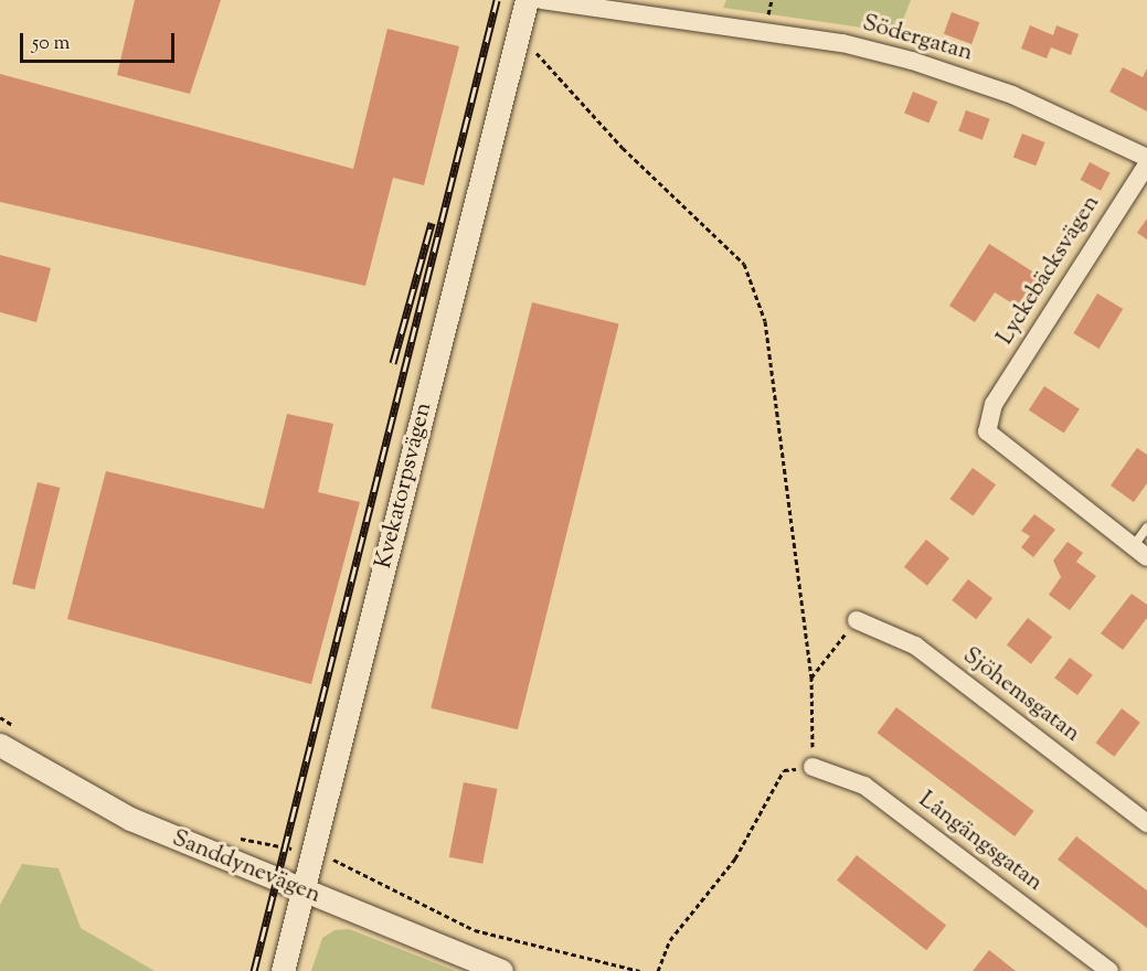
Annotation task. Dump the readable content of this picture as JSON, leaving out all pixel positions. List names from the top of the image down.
{
  "streets": {
    "street": [
      "Södergatan",
      "Lyckebäcksvägen",
      "Kvekatorpsvägen",
      "Sjöhemsgatan",
      "Långängsgatan",
      "Sanddynevägen"
    ]
  },
  "crossings": [
    ["Kvekatorpsvägen", "Sanddynevägen"]
  ],
  "scale_bar": "50 m"
}
